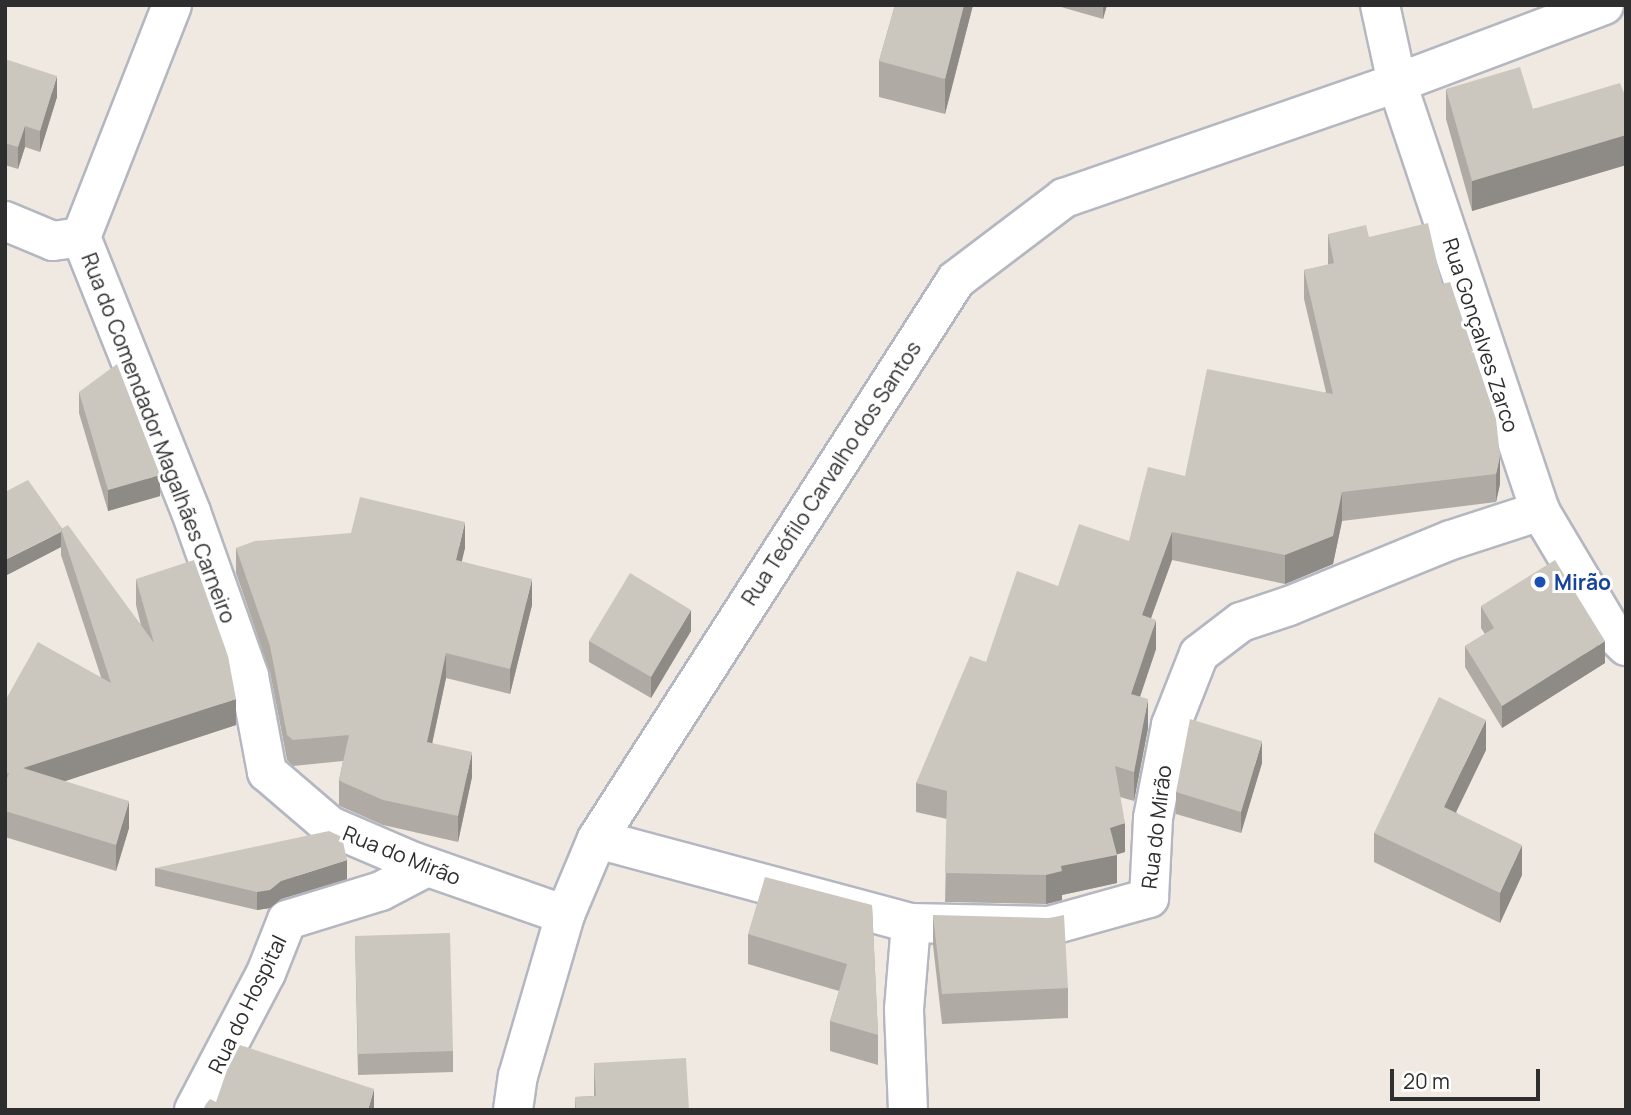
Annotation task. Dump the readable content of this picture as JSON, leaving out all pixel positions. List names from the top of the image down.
{
  "streets": {
    "street": [
      "Rua Gonçalves Zarco",
      "Rua do Comendador Magalhães Carneiro",
      "Rua Teófilo Carvalho dos Santos",
      "Rua do Mirão",
      "Rua do Hospital"
    ]
  },
  "crossings": [
    ["Rua Gonçalves Zarco", "Rua Teófilo Carvalho dos Santos"],
    ["Rua Gonçalves Zarco", "Rua do Mirão"],
    ["Rua do Comendador Magalhães Carneiro", "Rua do Mirão"],
    ["Rua Teófilo Carvalho dos Santos", "Rua do Mirão"],
    ["Rua do Mirão", "Rua do Hospital"]
  ],
  "places": ["Mirão"],
  "scale_bar": "20 m"
}
